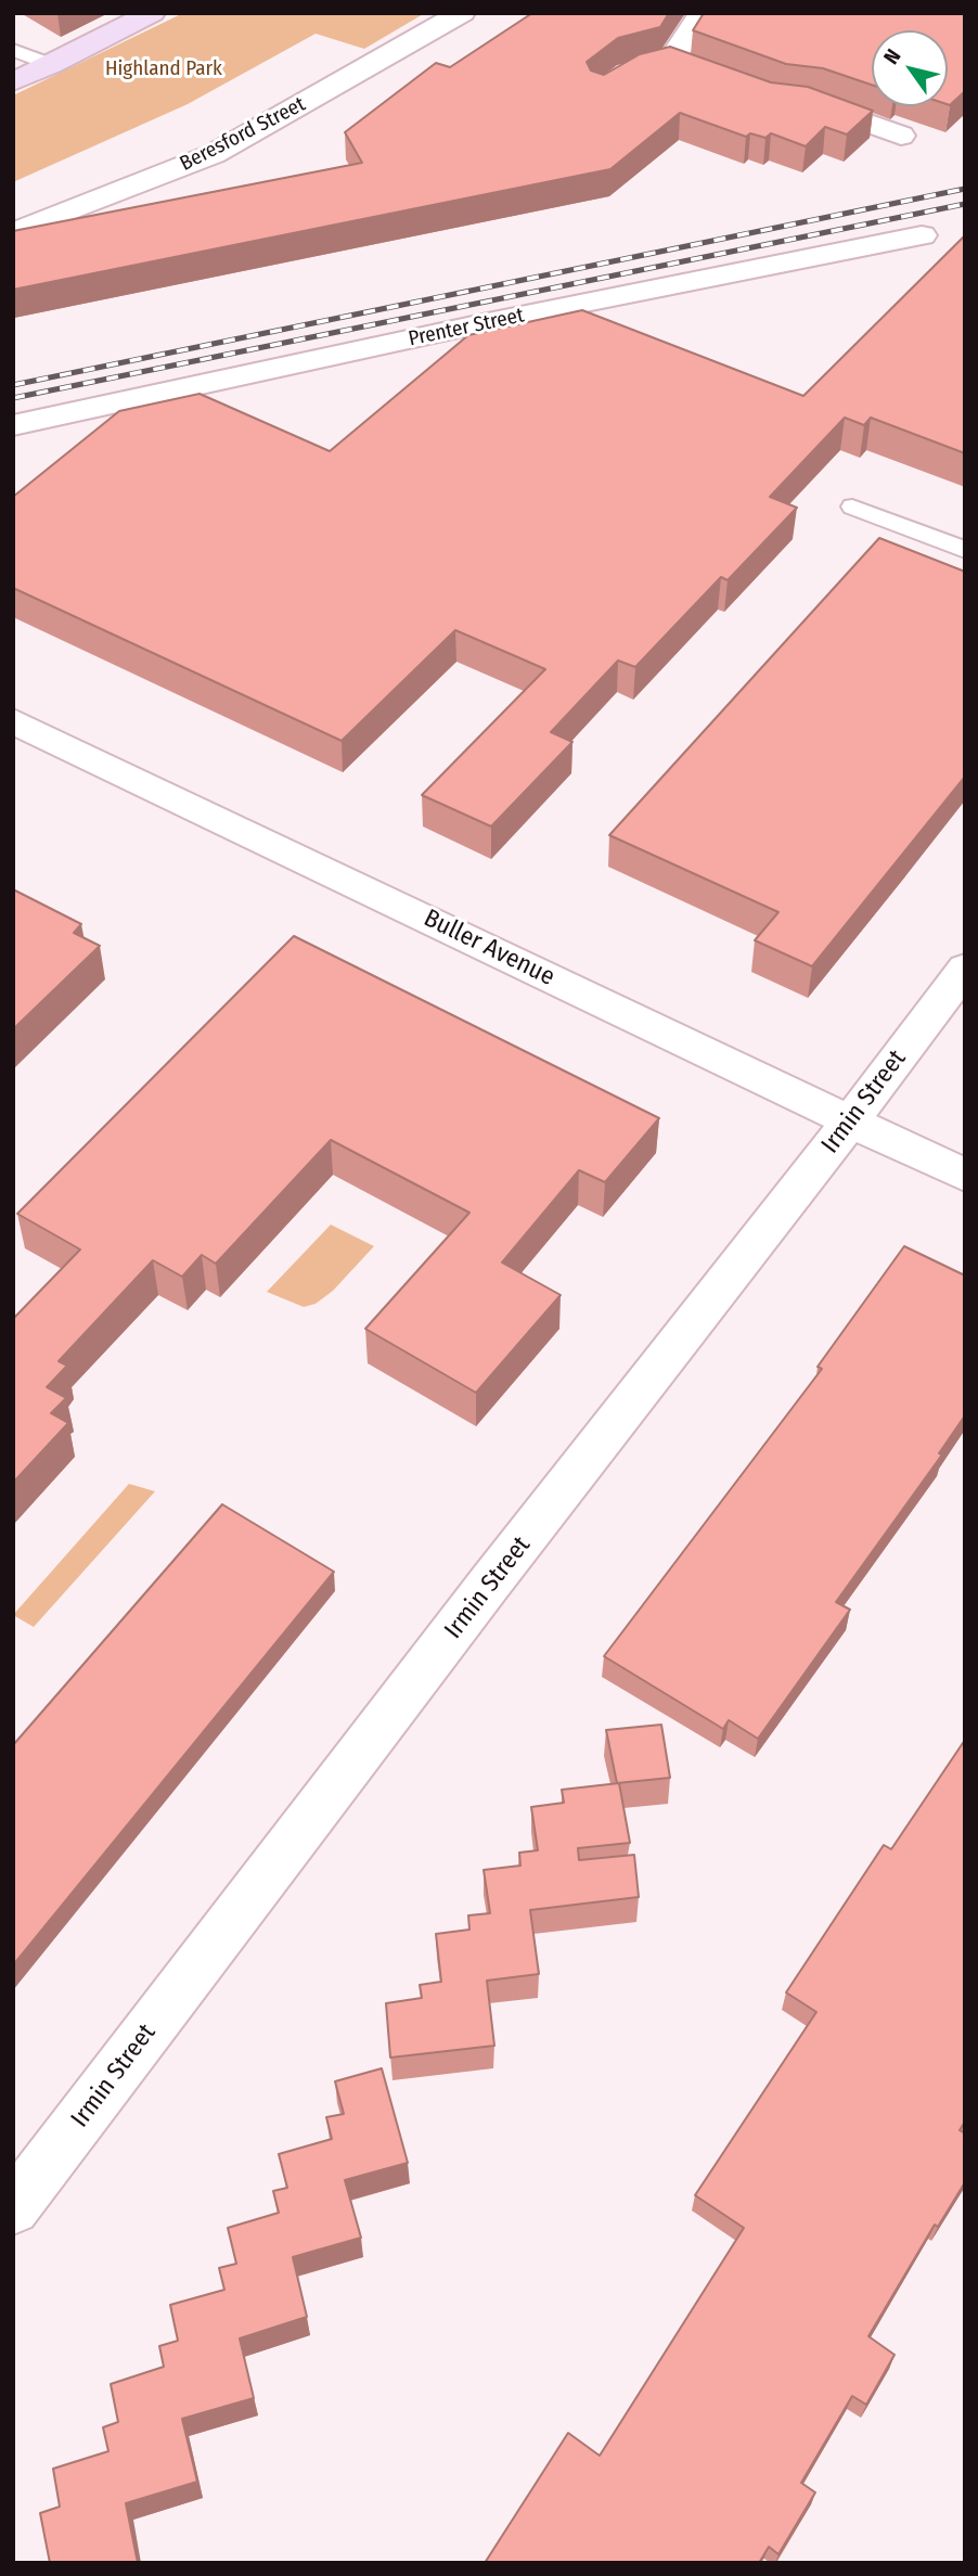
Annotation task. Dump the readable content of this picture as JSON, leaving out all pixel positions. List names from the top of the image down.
{
  "streets": {
    "street": [
      "Beresford Street",
      "Prenter Street",
      "Buller Avenue",
      "Irmin Street"
    ]
  },
  "crossings": [
    ["Buller Avenue", "Irmin Street"]
  ],
  "parks": ["Highland Park"],
  "north": "top left"
}
